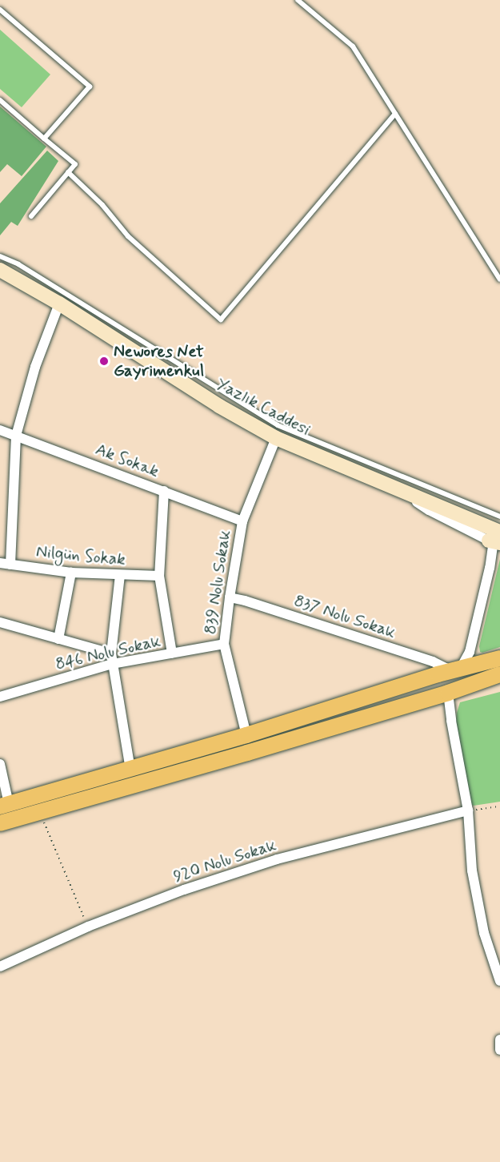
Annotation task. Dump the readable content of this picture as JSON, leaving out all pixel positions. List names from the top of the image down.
{
  "streets": {
    "main road": ["Yazlık Caddesi"],
    "street": [
      "Ak Sokak",
      "Nilgün Sokak",
      "839 Nolu Sokak",
      "837 Nolu Sokak",
      "846 Nolu Sokak",
      "920 Nolu Sokak"
    ]
  },
  "crossings": [
    ["Yazlık Caddesi", "839 Nolu Sokak"],
    ["Ak Sokak", "839 Nolu Sokak"],
    ["839 Nolu Sokak", "837 Nolu Sokak"],
    ["839 Nolu Sokak", "846 Nolu Sokak"]
  ],
  "places": ["Newores Net Gayrimenkul"]
}
